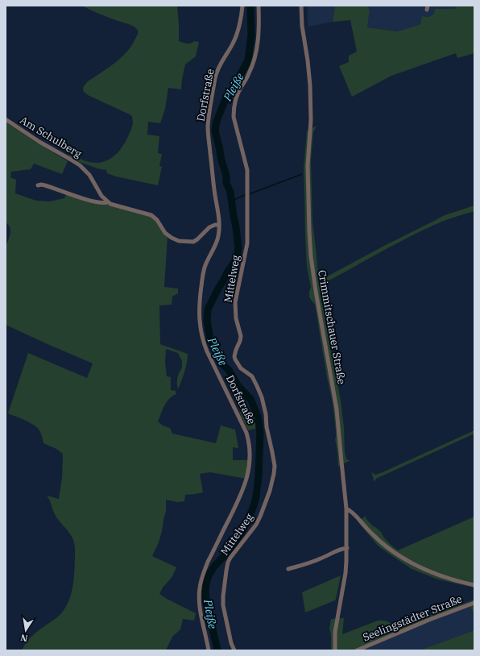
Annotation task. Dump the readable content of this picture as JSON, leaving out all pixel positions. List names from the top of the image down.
{
  "streets": {
    "street": [
      "Dorfstraße",
      "Am Schulberg",
      "Mittelweg",
      "Crimmitschauer Straße",
      "Seelingstädter Straße"
    ]
  },
  "crossings": [
    ["Crimmitschauer Straße", "Seelingstädter Straße"]
  ],
  "water": ["Pleiße"],
  "north": "bottom"
}
